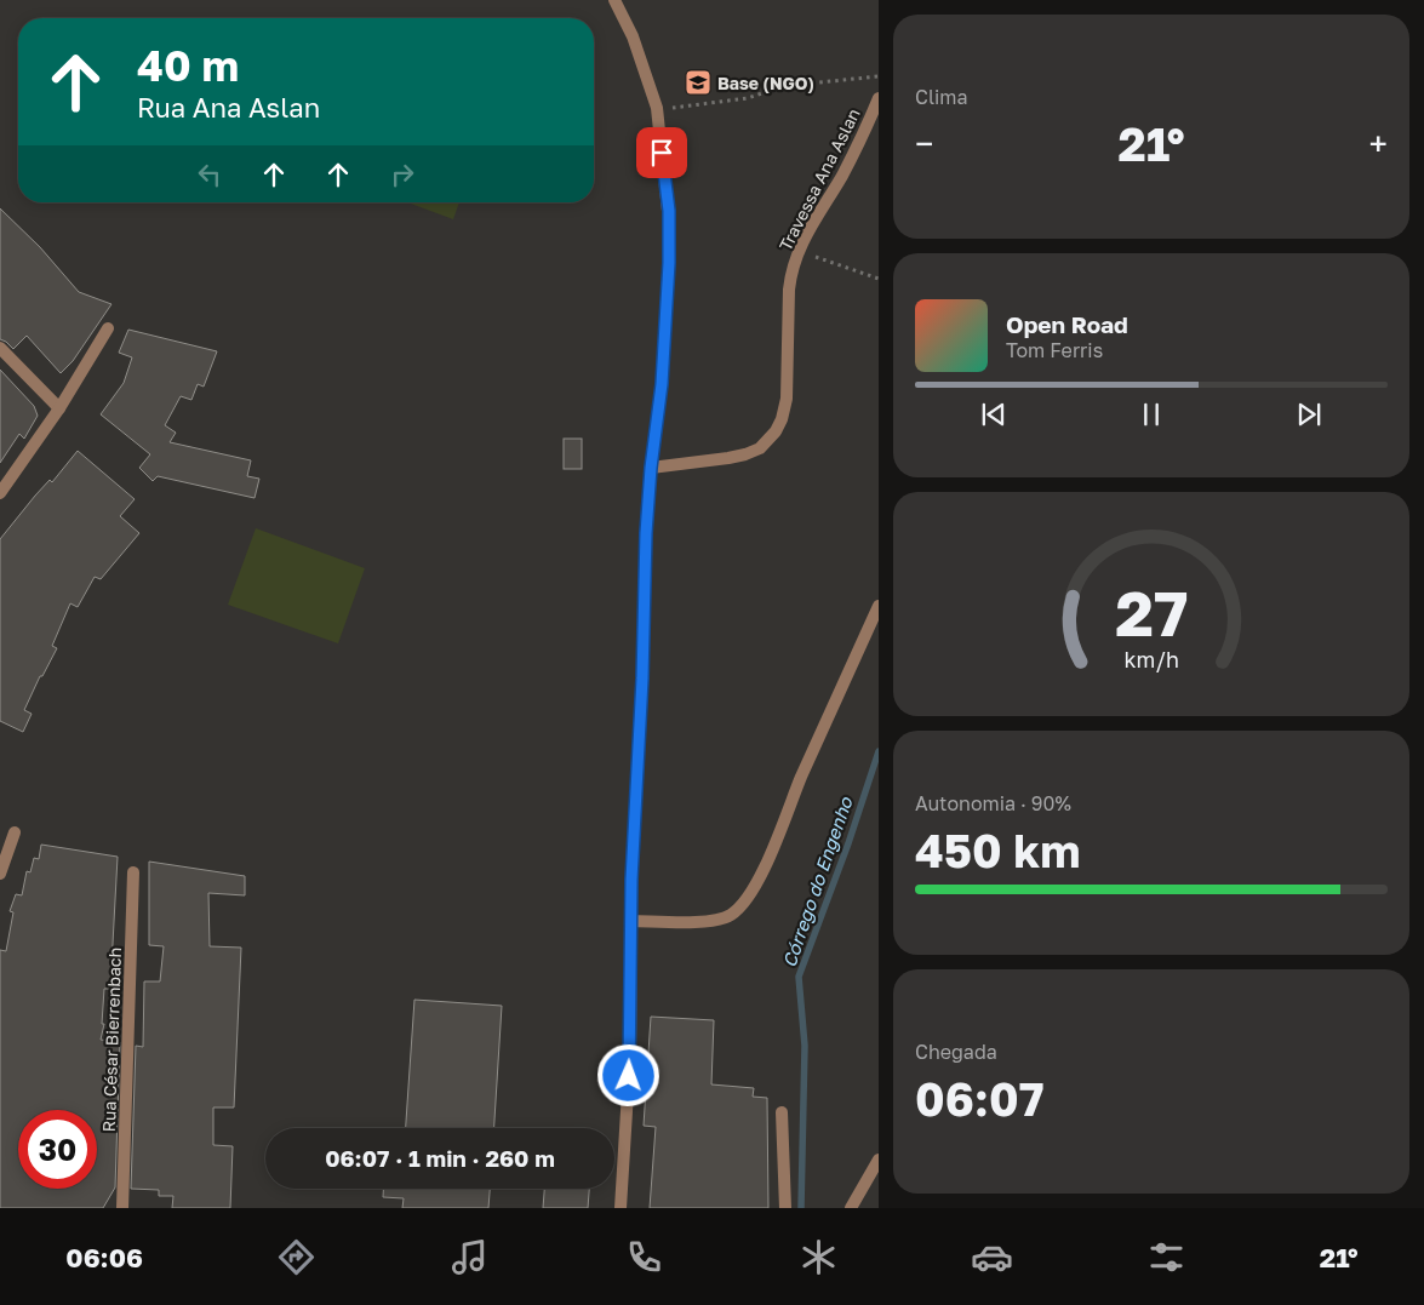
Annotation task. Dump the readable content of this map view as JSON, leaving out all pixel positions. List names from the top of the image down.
{
  "streets": {
    "street": ["Travessa Ana Aslan", "Rua César Bierrenbach"]
  },
  "water": ["Córrego do Engenho"],
  "places": {
    "school or university": ["Base (NGO)"]
  },
  "page": {
    "tile": [
      "Clima",
      ["Autonomia · 90%", "450 km"],
      ["Chegada", "06:07"]
    ],
    "turn": ["40 m", "Rua Ana Aslan"],
    "heat": ["−", "21°", "+"],
    "song": ["Open Road", "Tom Ferris"],
    "limit": "30",
    "trip": "06:07 · 1 min · 260 m",
    "tabs": ["06:06", "21°"],
    "gauge": ["27", "km/h"]
  }
}
